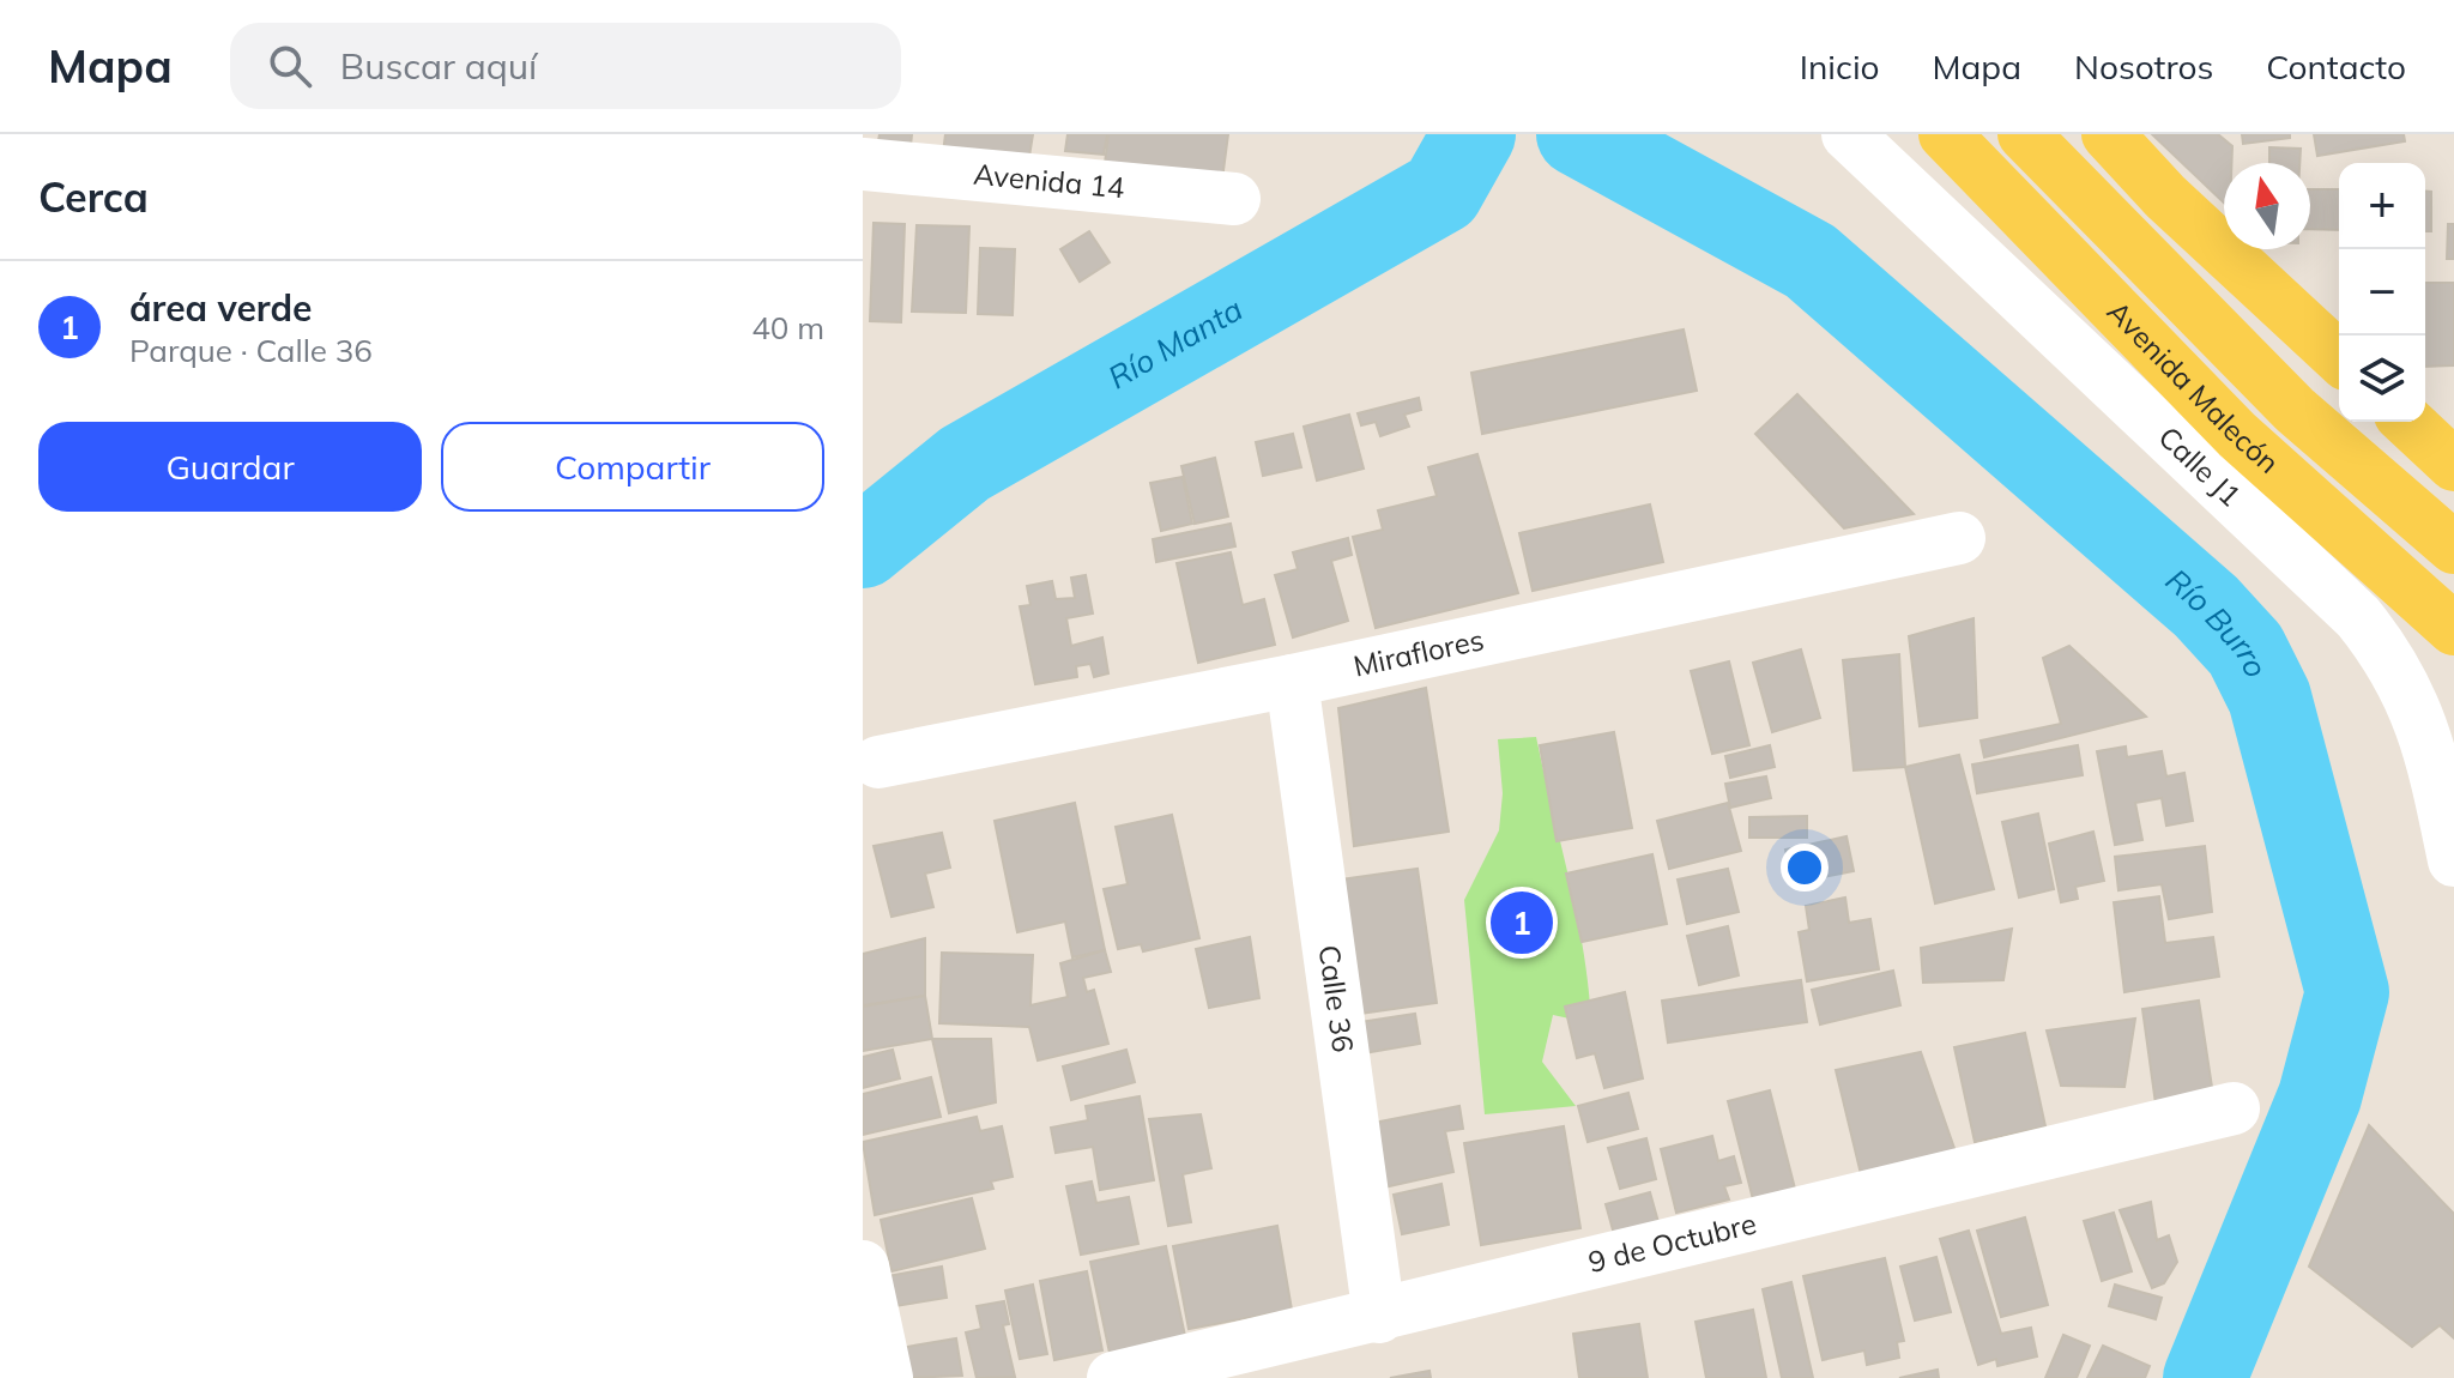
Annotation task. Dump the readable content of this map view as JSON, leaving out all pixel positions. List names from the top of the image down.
{
  "streets": {
    "main road": ["Avenida Malecón"],
    "street": [
      "Avenida 14",
      "Calle J1",
      "Miraflores",
      "Calle 36",
      "9 de Octubre"
    ]
  },
  "crossings": [
    ["Miraflores", "Calle 36"],
    ["Calle 36", "9 de Octubre"]
  ],
  "water": ["Río Manta", "Río Burro"],
  "north": "top",
  "page": {
    "header": "Mapa",
    "search": "Buscar aquí",
    "nav": [
      "Inicio",
      "Mapa",
      "Nosotros",
      "Contacto"
    ],
    "heading": "Cerca",
    "map_buttons": ["+", "−"],
    "list": [
      {
        "mark": "1",
        "name": "área verde",
        "note": "Parque · Calle 36",
        "value": "40 m"
      }
    ],
    "buttons": ["Guardar", "Compartir"],
    "pins": "1"
  }
}
